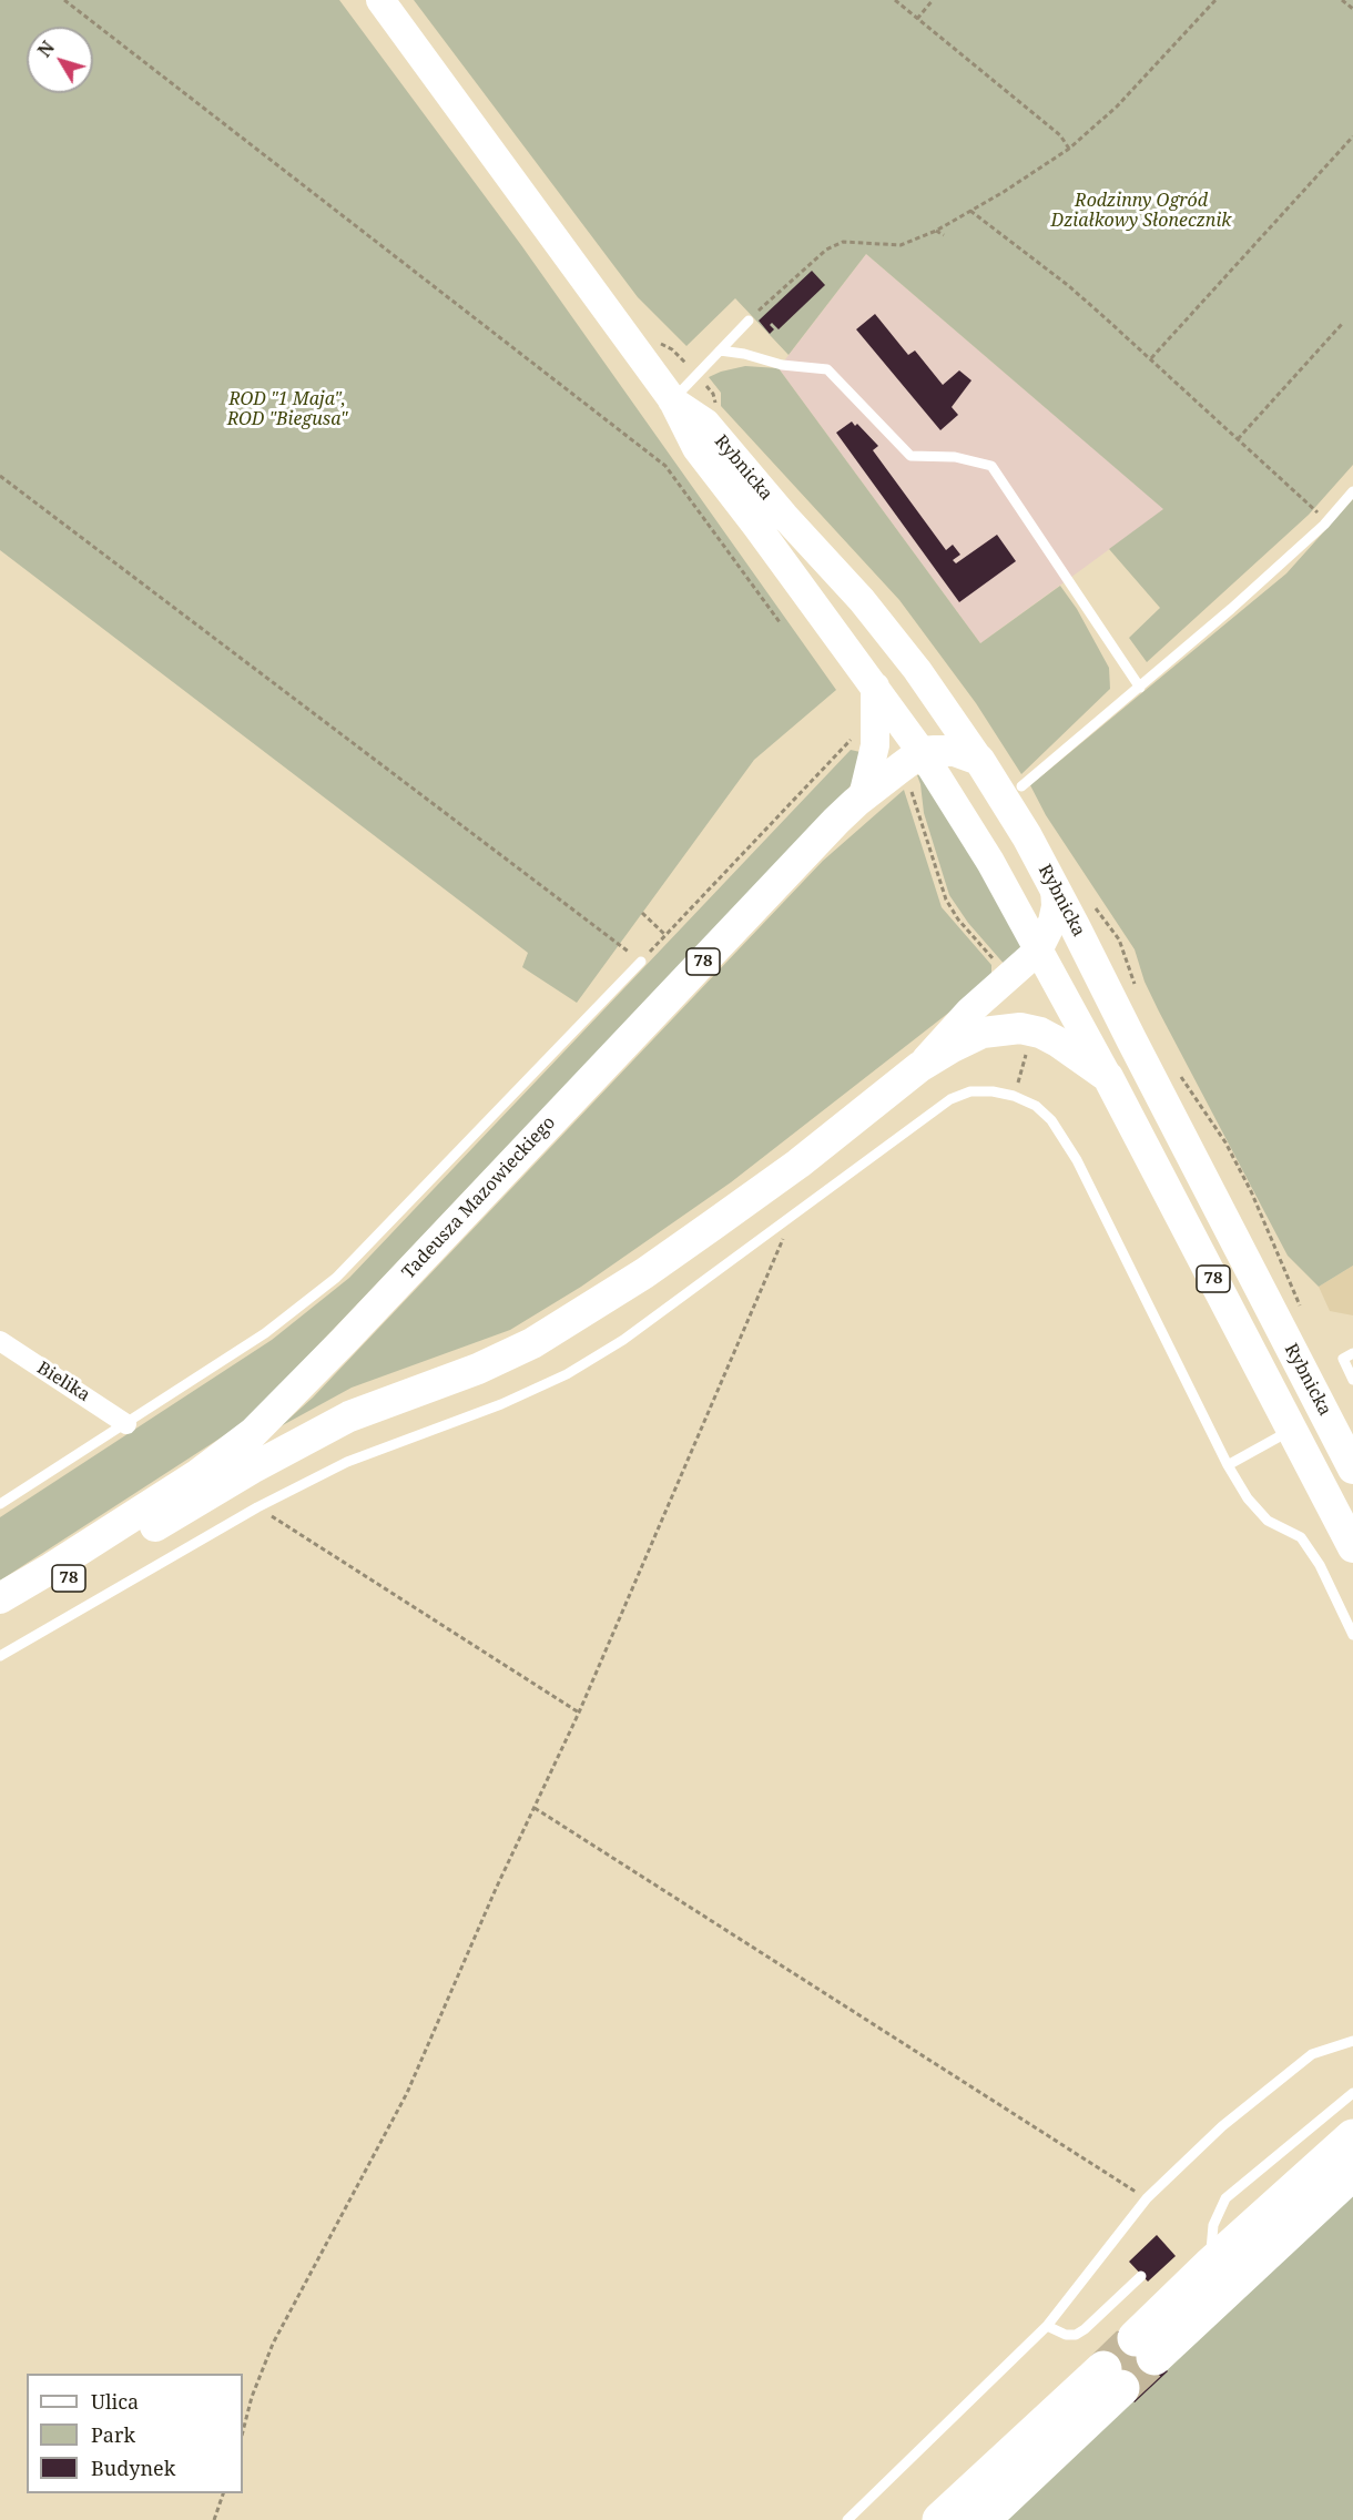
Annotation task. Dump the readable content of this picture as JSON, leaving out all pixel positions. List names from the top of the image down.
{
  "streets": {
    "main road": ["Rybnicka", "78", "Tadeusza Mazowieckiego"],
    "street": ["Bielika"]
  },
  "crossings": [
    ["Rybnicka", "78"],
    ["Rybnicka", "Tadeusza Mazowieckiego"]
  ],
  "parks": ["Rodzinny Ogród Działkowy Słonecznik", "ROD \"1 Maja\", ROD \"Biegusa\""],
  "legend": ["Ulica", "Park", "Budynek"],
  "north": "top left"
}
